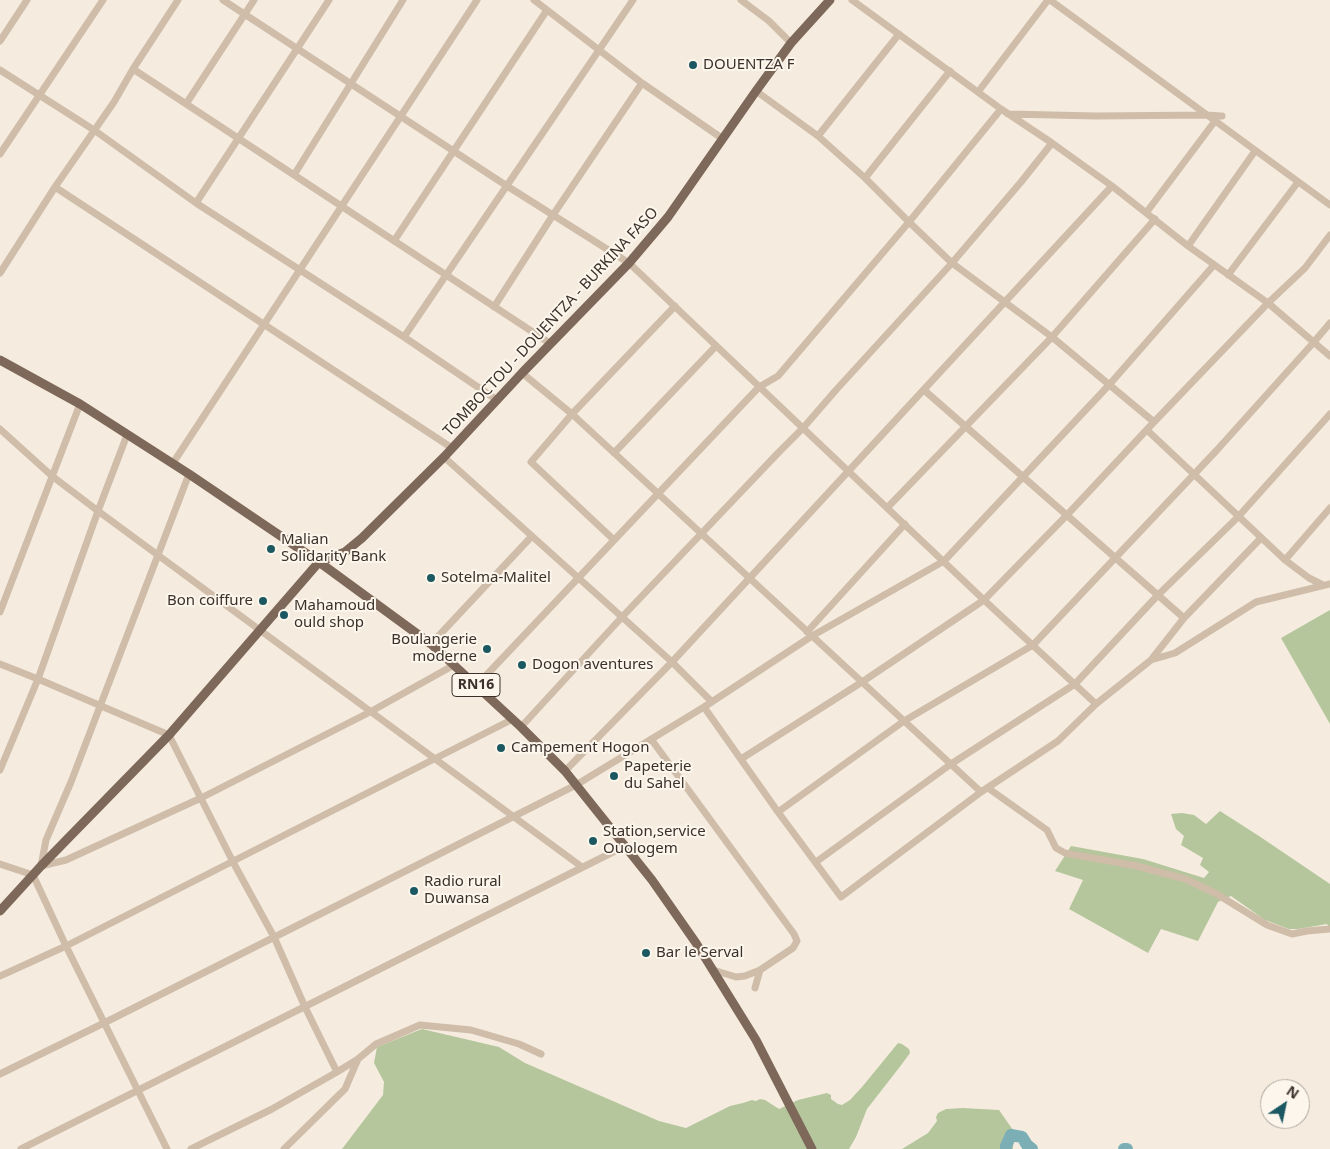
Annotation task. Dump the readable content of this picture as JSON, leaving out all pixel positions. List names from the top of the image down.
{
  "streets": {
    "main road": ["TOMBOCTOU - DOUENTZA - BURKINA FASO", "RN16"]
  },
  "crossings": [
    ["TOMBOCTOU - DOUENTZA - BURKINA FASO", "RN16"]
  ],
  "places": [
    "DOUENTZA F",
    "Malian Solidarity Bank",
    "Sotelma-Malitel",
    "Bon coiffure",
    "Mahamoud ould shop",
    "Boulangerie moderne",
    "Dogon aventures",
    "Campement Hogon",
    "Papeterie du Sahel",
    "Station,service Ouologem",
    "Radio rural Duwansa",
    "Bar le Serval"
  ],
  "north": "top right"
}
